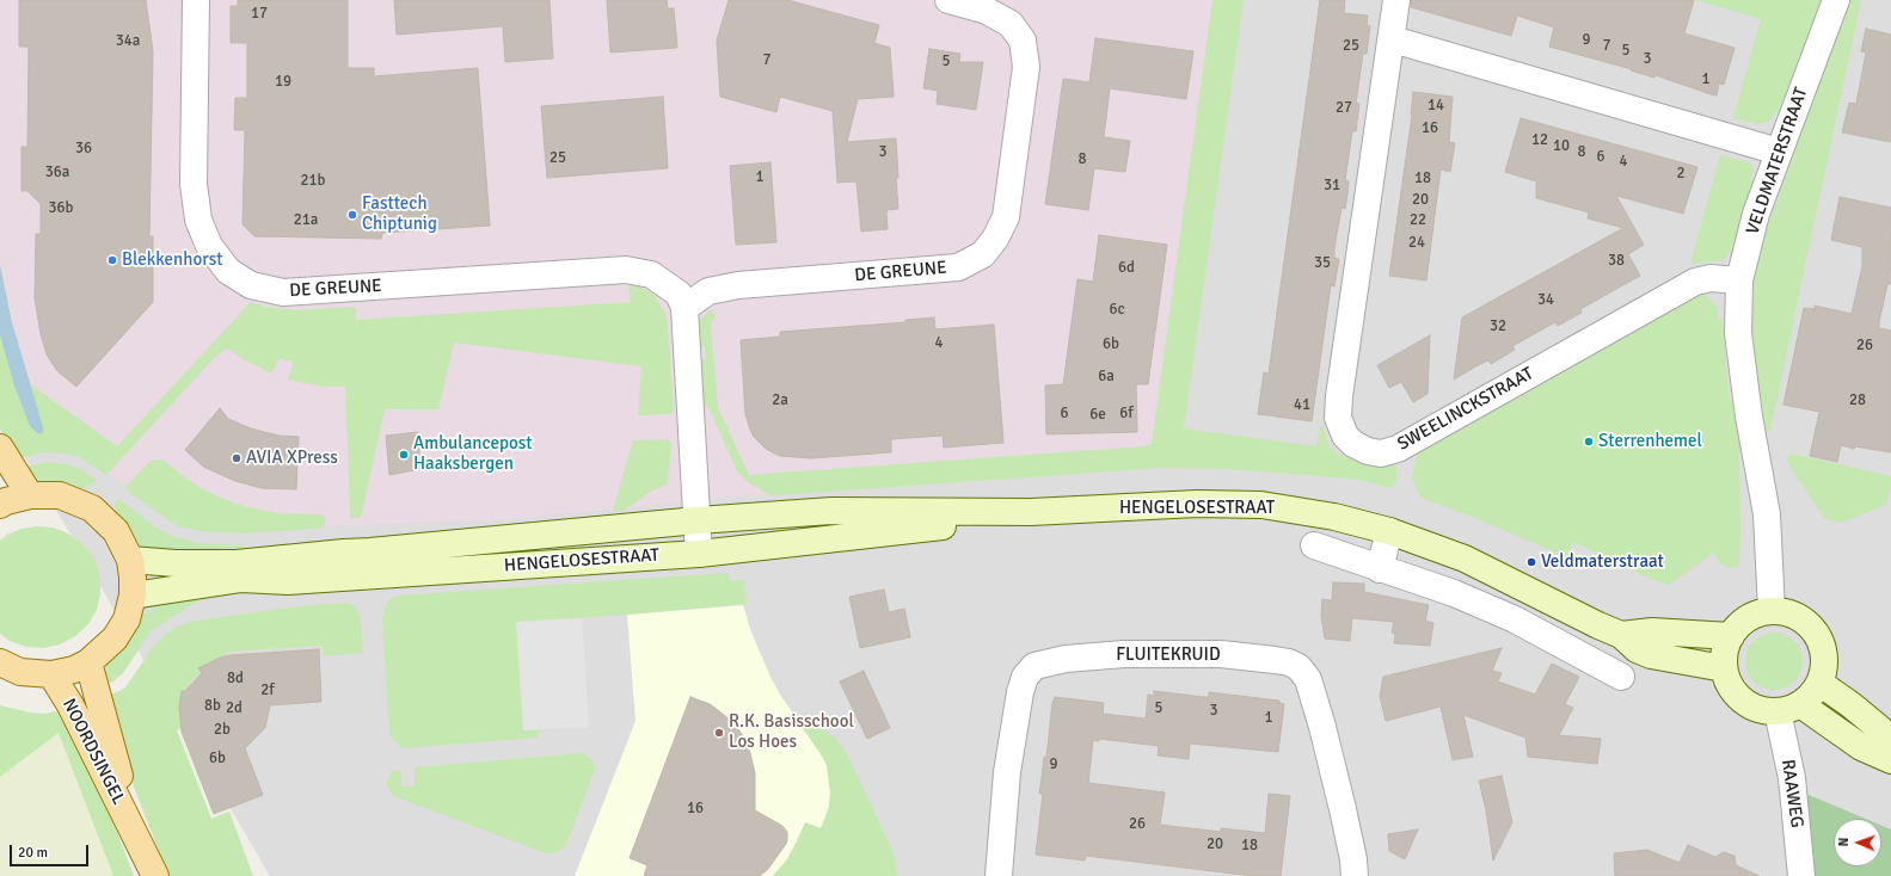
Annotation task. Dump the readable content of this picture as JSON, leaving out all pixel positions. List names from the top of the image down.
{
  "streets": {
    "main road": ["HENGELOSESTRAAT", "NOORDSINGEL"],
    "street": [
      "VELDMATERSTRAAT",
      "DE GREUNE",
      "SWEELINCKSTRAAT",
      "FLUITEKRUID",
      "RAAWEG"
    ]
  },
  "crossings": [
    ["VELDMATERSTRAAT", "SWEELINCKSTRAAT"],
    ["VELDMATERSTRAAT", "HENGELOSESTRAAT"],
    ["VELDMATERSTRAAT", "RAAWEG"],
    ["HENGELOSESTRAAT", "RAAWEG"]
  ],
  "places": [
    "Fasttech Chiptunig",
    "Blekkenhorst",
    "Sterrenhemel",
    "Ambulancepost Haaksbergen",
    "AVIA XPress",
    "Veldmaterstraat",
    "R.K. Basisschool Los Hoes"
  ],
  "house_numbers": [
    "17",
    "9",
    "34a",
    "25",
    "7",
    "5",
    "3",
    "7",
    "5",
    "1",
    "19",
    "14",
    "27",
    "16",
    "12",
    "10",
    "36",
    "3",
    "8",
    "6",
    "25",
    "8",
    "4",
    "36a",
    "2",
    "1",
    "18",
    "21b",
    "31",
    "20",
    "36b",
    "21a",
    "22",
    "24",
    "38",
    "35",
    "6d",
    "34",
    "6c",
    "32",
    "4",
    "6b",
    "26",
    "6a",
    "2a",
    "28",
    "41",
    "6",
    "6f",
    "6e",
    "8d",
    "2f",
    "8b",
    "2d",
    "5",
    "3",
    "1",
    "2b",
    "6b",
    "9",
    "16",
    "26",
    "20",
    "18"
  ],
  "scale_bar": "20 m",
  "north": "left"
}
